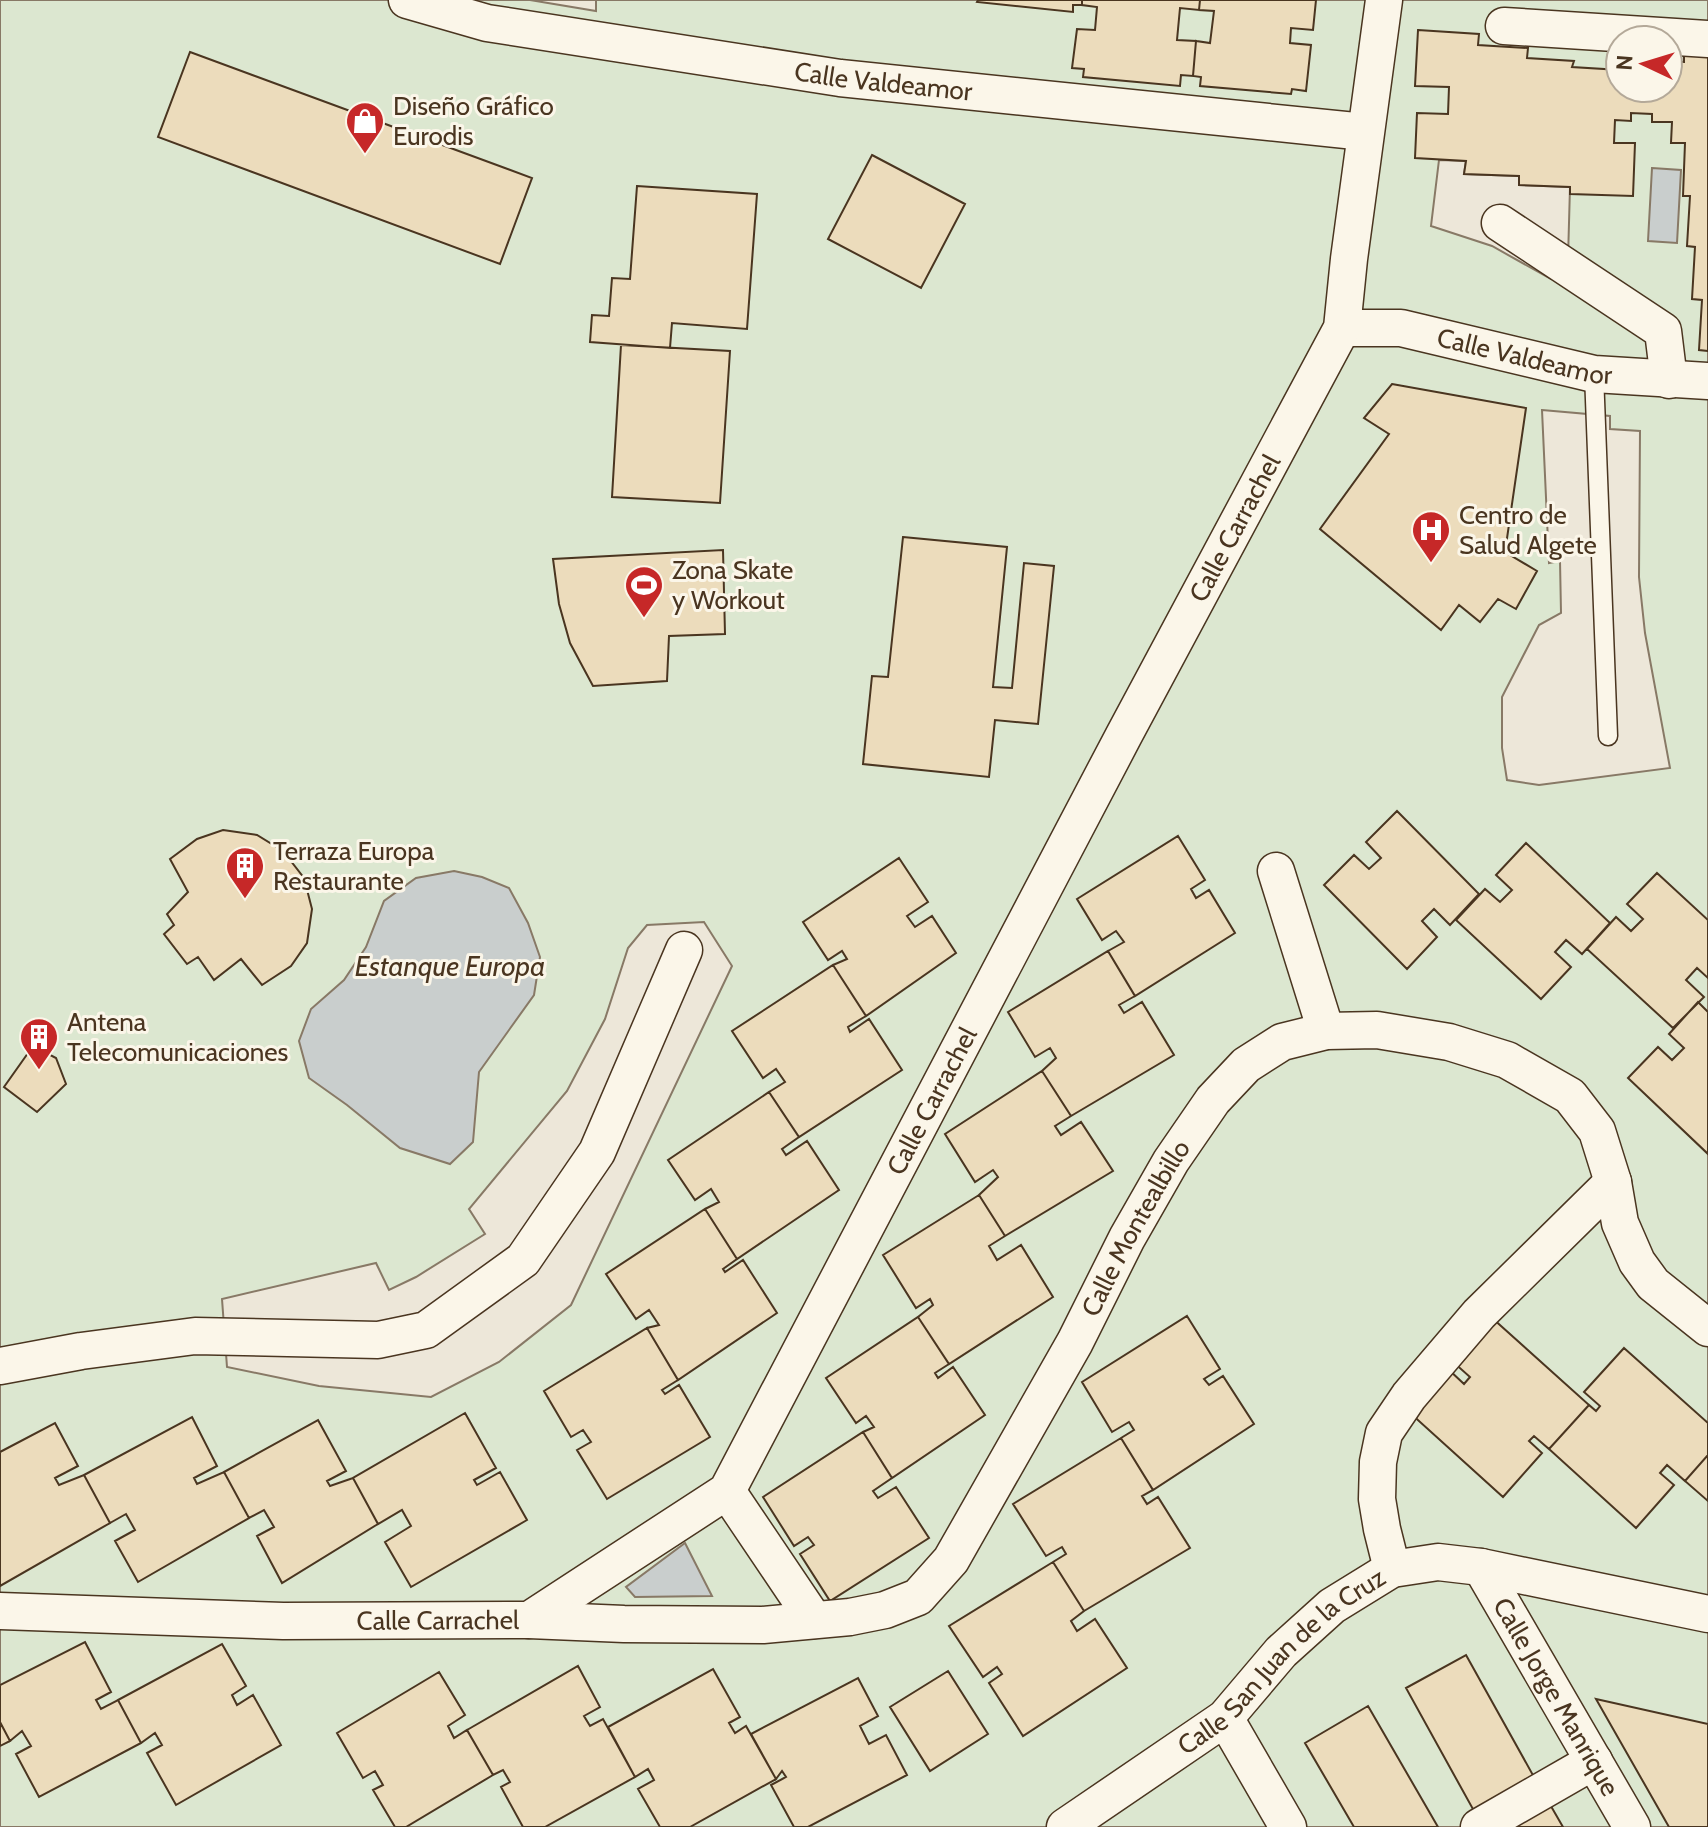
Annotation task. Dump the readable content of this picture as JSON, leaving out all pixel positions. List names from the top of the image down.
{
  "streets": {
    "street": [
      "Calle Valdeamor",
      "Calle Carrachel",
      "Calle Montealbillo",
      "Calle San Juan de la Cruz",
      "Calle Jorge Manrique"
    ]
  },
  "crossings": [
    ["Calle Valdeamor", "Calle Carrachel"],
    ["Calle Carrachel", "Calle Montealbillo"],
    ["Calle San Juan de la Cruz", "Calle Jorge Manrique"]
  ],
  "water": ["Estanque Europa"],
  "places": {
    "shop": ["Diseño Gráfico Eurodis"],
    "hospital": ["Centro de Salud Algete"],
    "sports": ["Zona Skate y Workout"],
    "building": ["Terraza Europa Restaurante", "Antena Telecomunicaciones"]
  },
  "north": "left"
}
